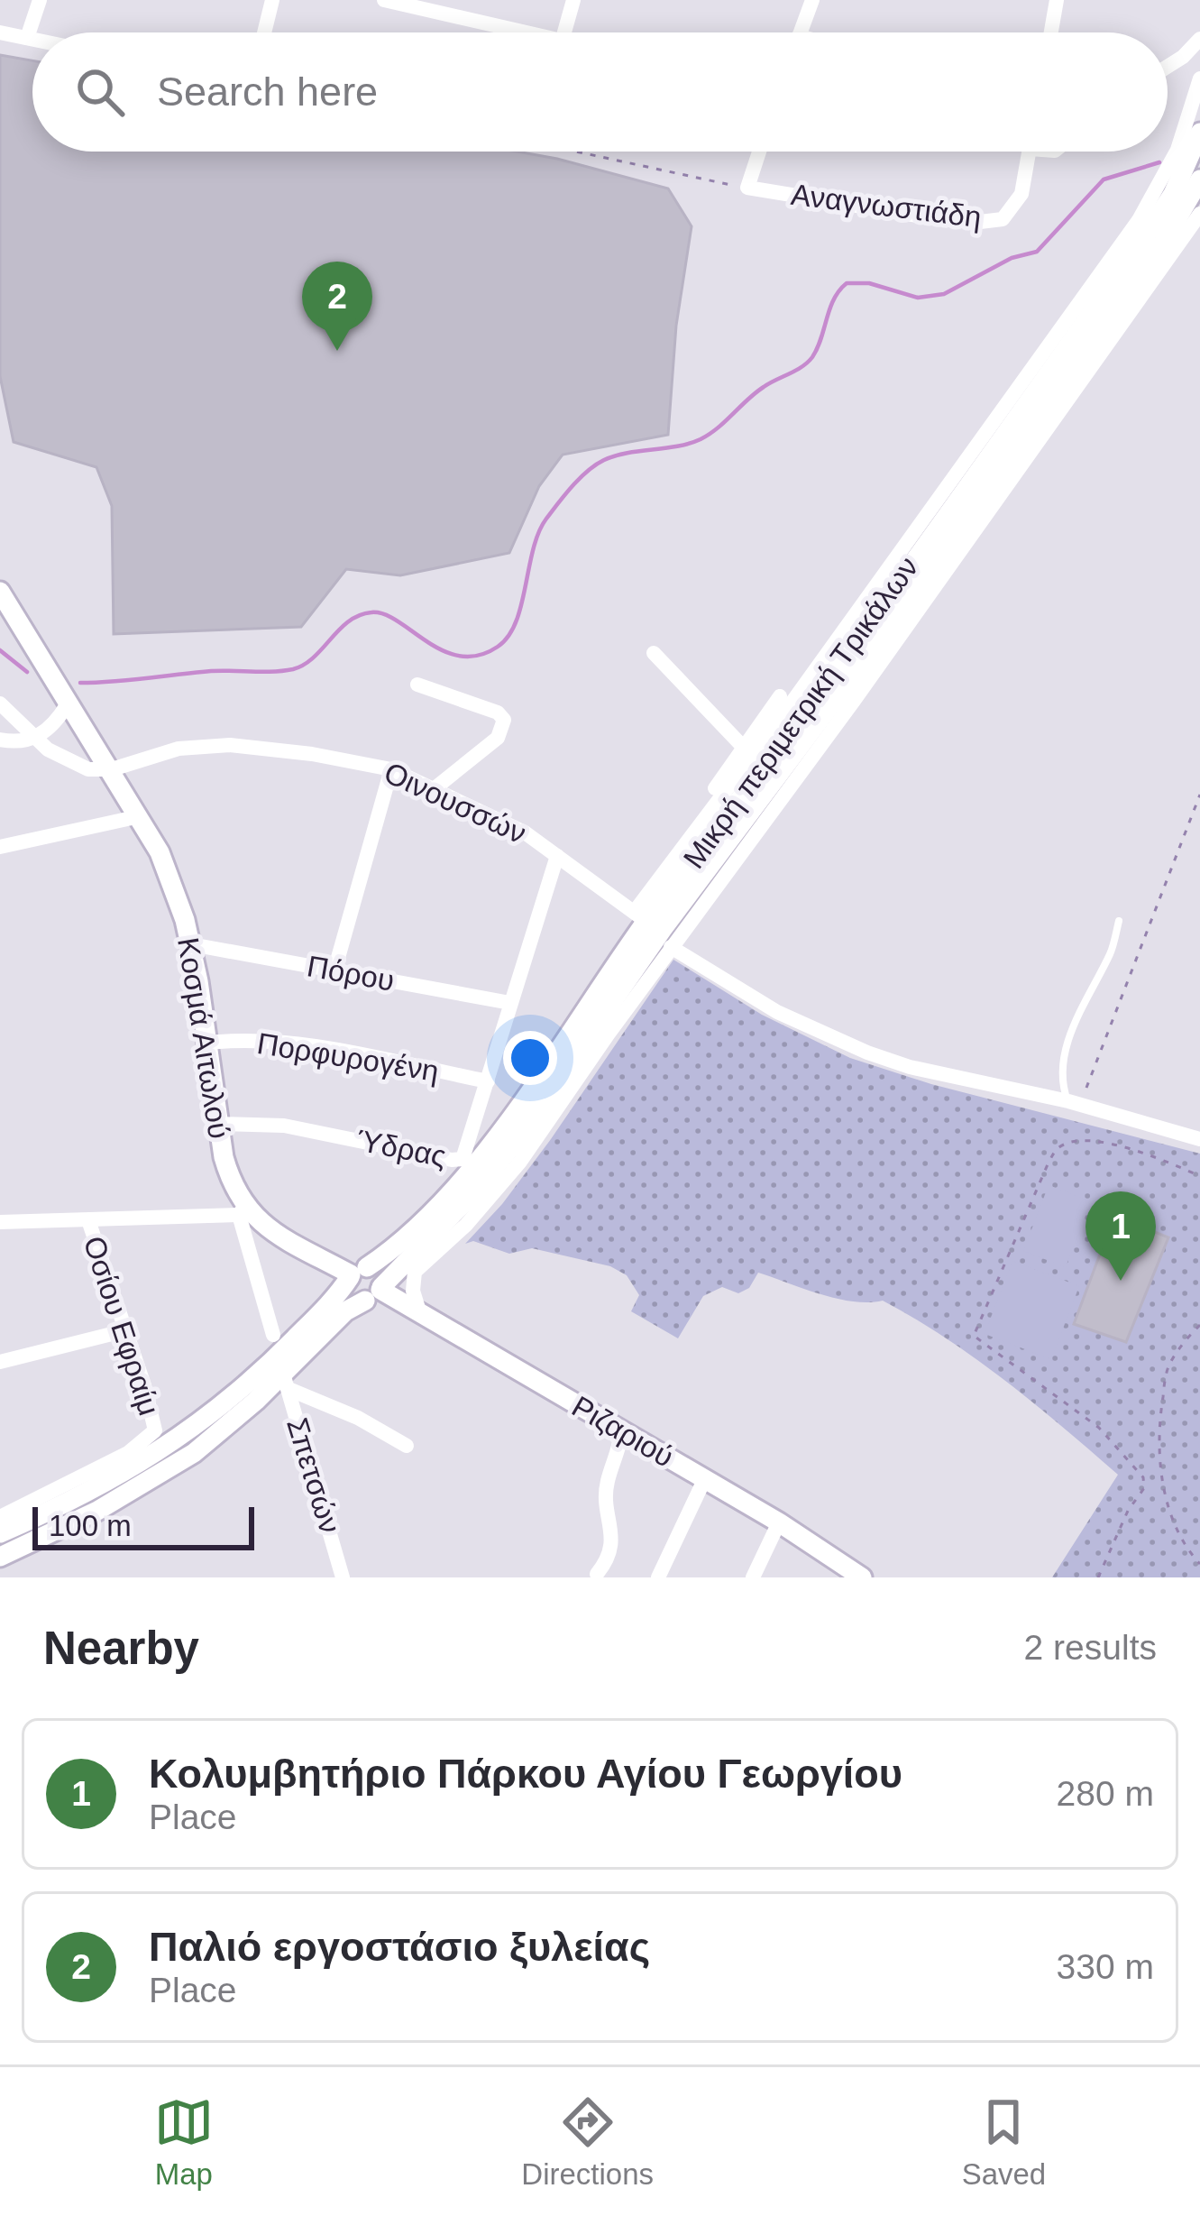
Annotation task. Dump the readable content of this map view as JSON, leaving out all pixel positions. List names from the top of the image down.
{
  "streets": {
    "main road": ["Μικρή περιμετρική Τρικάλων", "Κοσμά Αιτωλού", "Ριζαριού"],
    "street": [
      "Αναγνωστιάδη",
      "Οινουσσών",
      "Πόρου",
      "Πορφυρογένη",
      "Ύδρας",
      "Οσίου Εφραίμ",
      "Σπετσών"
    ]
  },
  "crossings": [
    ["Μικρή περιμετρική Τρικάλων", "Οινουσσών"],
    ["Μικρή περιμετρική Τρικάλων", "Κοσμά Αιτωλού"],
    ["Μικρή περιμετρική Τρικάλων", "Ριζαριού"],
    ["Μικρή περιμετρική Τρικάλων", "Σπετσών"],
    ["Οινουσσών", "Κοσμά Αιτωλού"],
    ["Οινουσσών", "Ύδρας"],
    ["Πόρου", "Κοσμά Αιτωλού"],
    ["Πόρου", "Ύδρας"],
    ["Κοσμά Αιτωλού", "Πορφυρογένη"],
    ["Κοσμά Αιτωλού", "Ύδρας"],
    ["Πορφυρογένη", "Ύδρας"]
  ],
  "scale_bar": "100 m",
  "page": {
    "search": "Search here",
    "pins": ["2", "1"],
    "scale": "100 m",
    "heading": ["Nearby", "2 results"],
    "list": [
      {
        "mark": "1",
        "name": "Κολυμβητήριο Πάρκου Αγίου Γεωργίου",
        "note": "Place",
        "value": "280 m"
      },
      {
        "mark": "2",
        "name": "Παλιό εργοστάσιο ξυλείας",
        "note": "Place",
        "value": "330 m"
      }
    ],
    "nav": ["Map", "Directions", "Saved"]
  }
}
